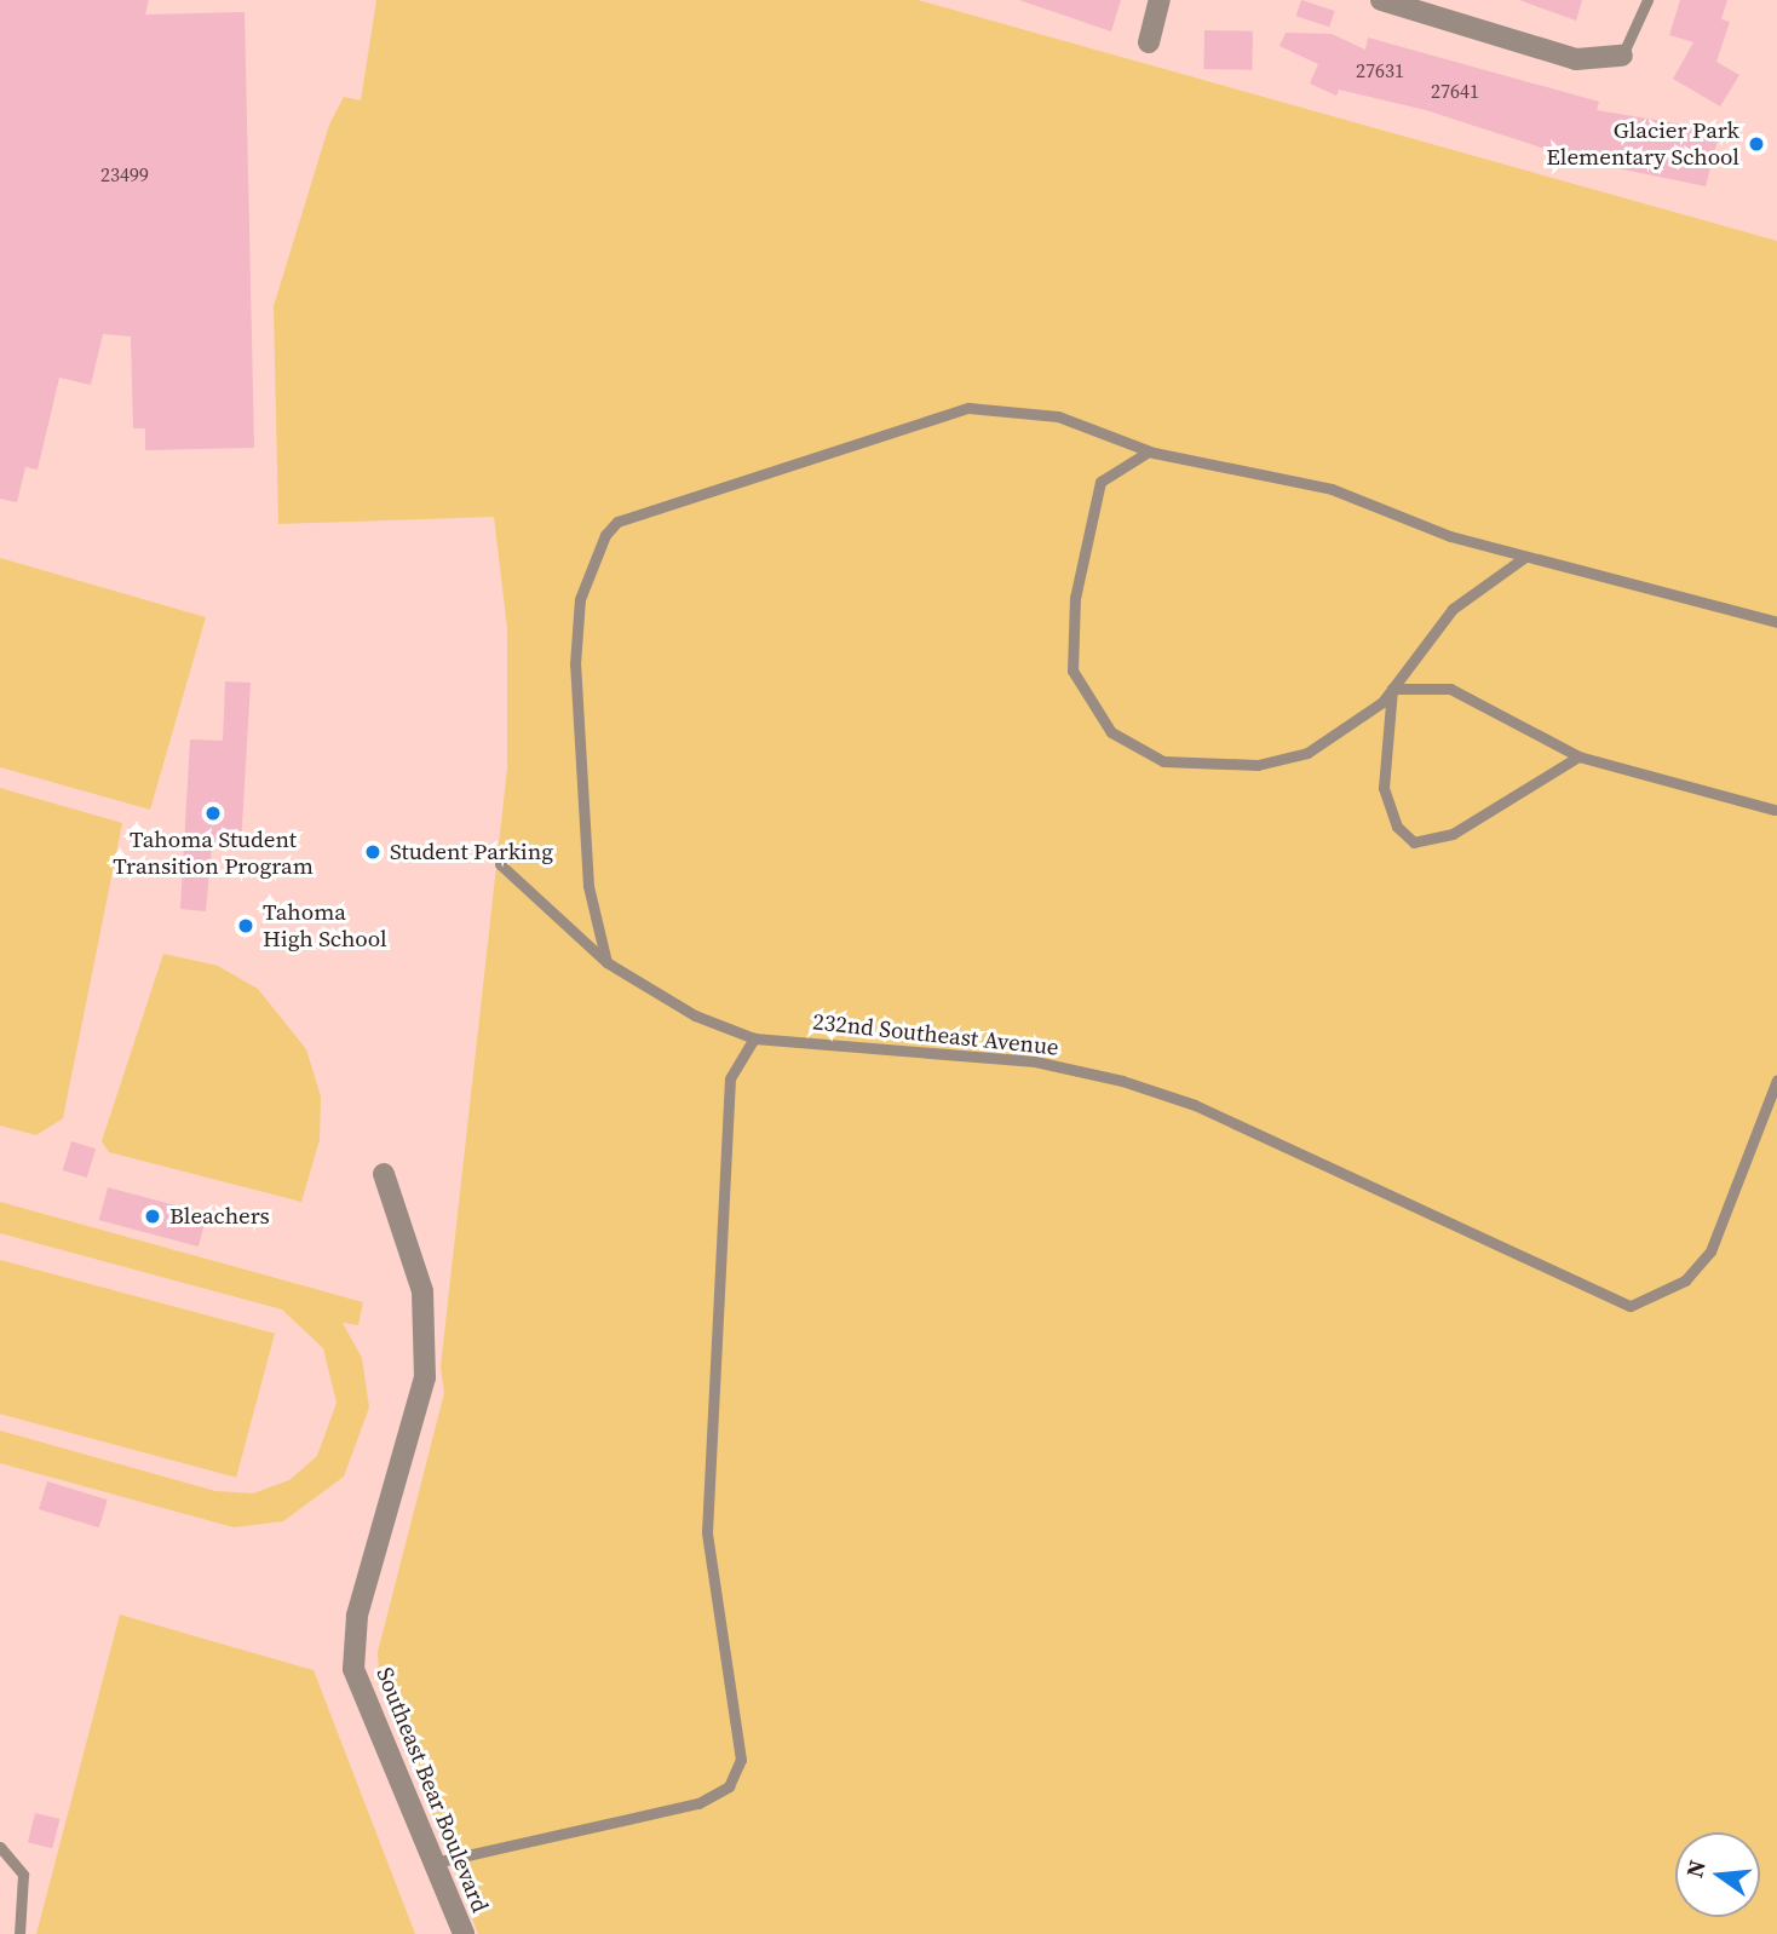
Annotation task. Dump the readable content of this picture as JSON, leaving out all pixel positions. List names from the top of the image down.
{
  "streets": {
    "street": ["Southeast Bear Boulevard"],
    "lane": ["232nd Southeast Avenue"]
  },
  "places": [
    "Glacier Park Elementary School",
    "Tahoma Student Transition Program",
    "Student Parking",
    "Tahoma High School",
    "Bleachers"
  ],
  "house_numbers": ["27631", "27641", "23499"],
  "north": "left"
}
